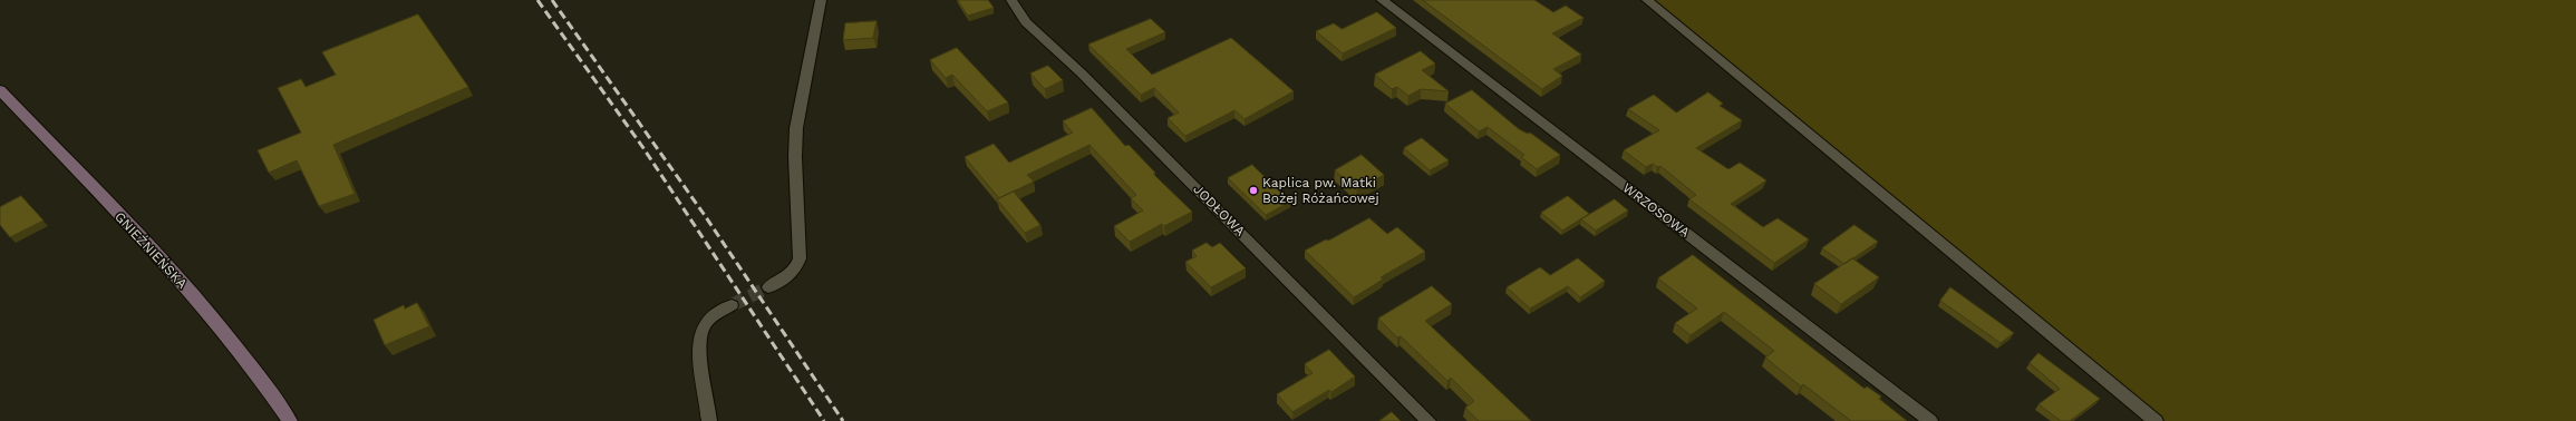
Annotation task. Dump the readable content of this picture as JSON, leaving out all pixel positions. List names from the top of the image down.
{
  "streets": {
    "main road": ["GNIEŹNIEŃSKA"],
    "street": ["JODŁOWA", "WRZOSOWA"]
  },
  "places": ["Kaplica pw. Matki Bożej Różańcowej"]
}
